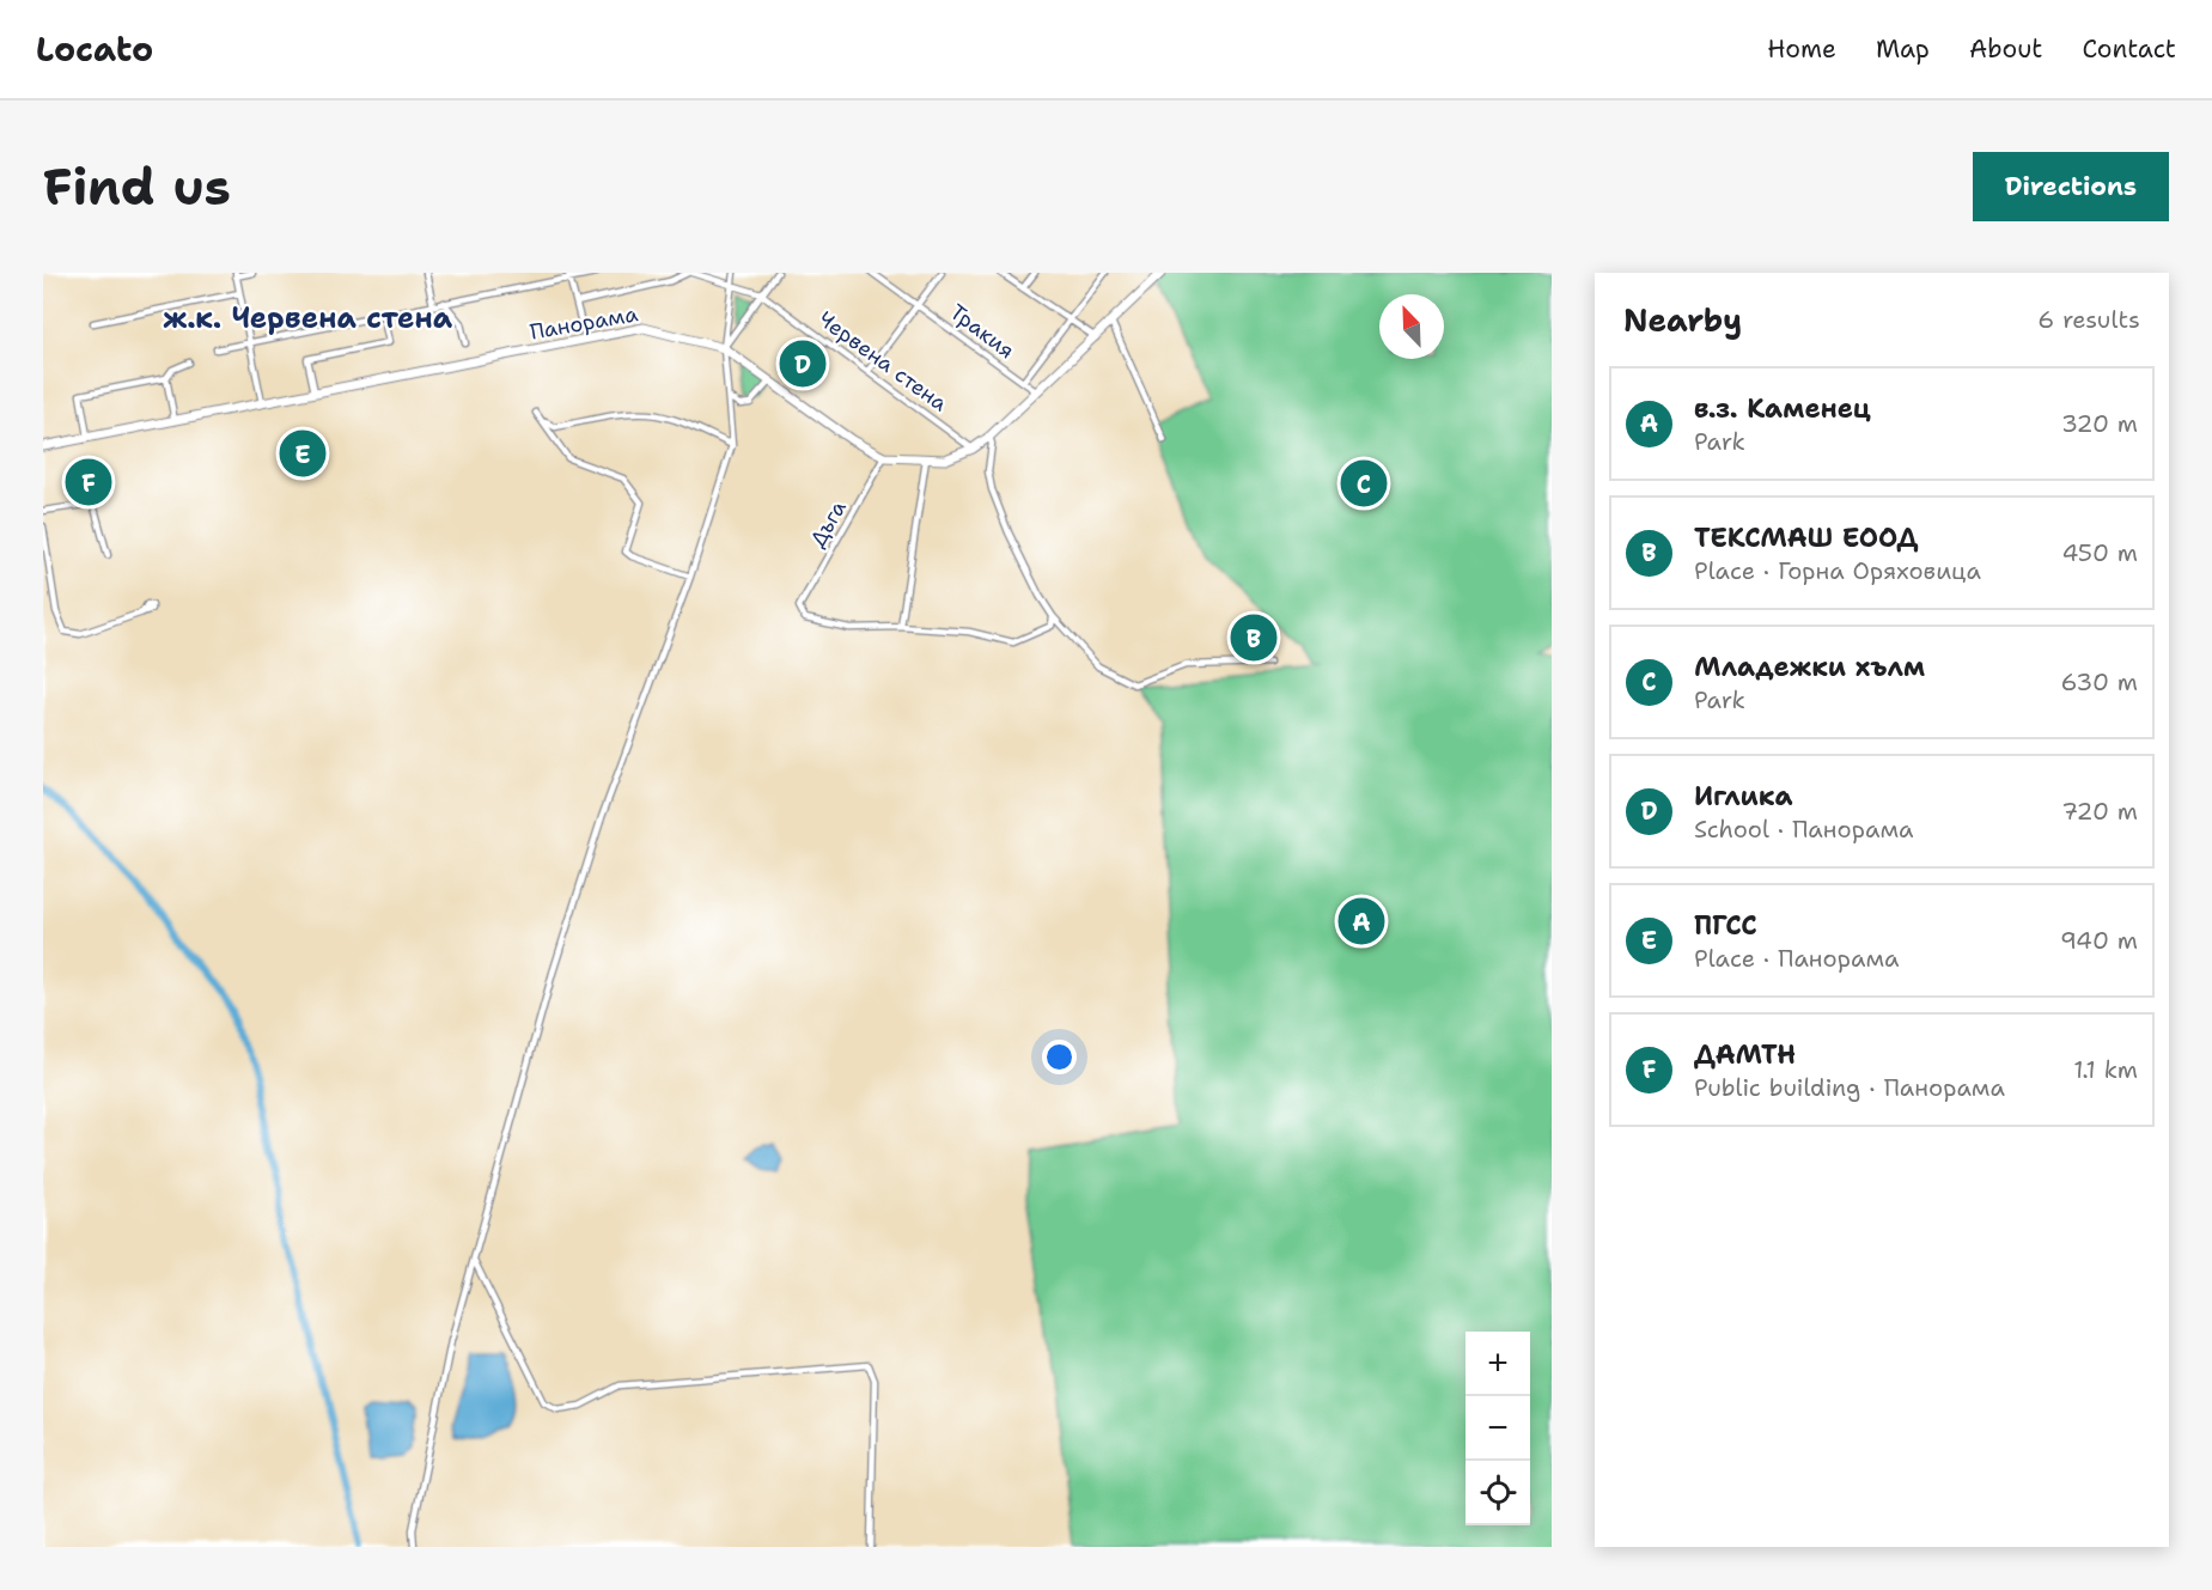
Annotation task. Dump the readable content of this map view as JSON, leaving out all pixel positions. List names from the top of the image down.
{
  "streets": {
    "street": [
      "Панорама",
      "Тракия",
      "Червена стена",
      "Дъга"
    ]
  },
  "crossings": [
    ["Панорама", "Тракия"],
    ["Панорама", "Червена стена"],
    ["Панорама", "Дъга"]
  ],
  "districts": ["ж.к. Червена стена"],
  "north": "top left",
  "page": {
    "header": "Locato",
    "nav": [
      "Home",
      "Map",
      "About",
      "Contact"
    ],
    "buttons": "Directions",
    "title": "Find us",
    "heading": ["Nearby", "6 results"],
    "pins": [
      "D",
      "E",
      "F",
      "C",
      "B",
      "A"
    ],
    "list": [
      {
        "mark": "A",
        "name": "в.з. Каменец",
        "note": "Park",
        "value": "320 m"
      },
      {
        "mark": "B",
        "name": "ТЕКСМАШ ЕООД",
        "note": "Place · Горна Оряховица",
        "value": "450 m"
      },
      {
        "mark": "C",
        "name": "Младежки хълм",
        "note": "Park",
        "value": "630 m"
      },
      {
        "mark": "D",
        "name": "Иглика",
        "note": "School · Панорама",
        "value": "720 m"
      },
      {
        "mark": "E",
        "name": "ПГСС",
        "note": "Place · Панорама",
        "value": "940 m"
      },
      {
        "mark": "F",
        "name": "ДАМТН",
        "note": "Public building · Панорама",
        "value": "1.1 km"
      }
    ],
    "map_buttons": ["+", "−"]
  }
}
